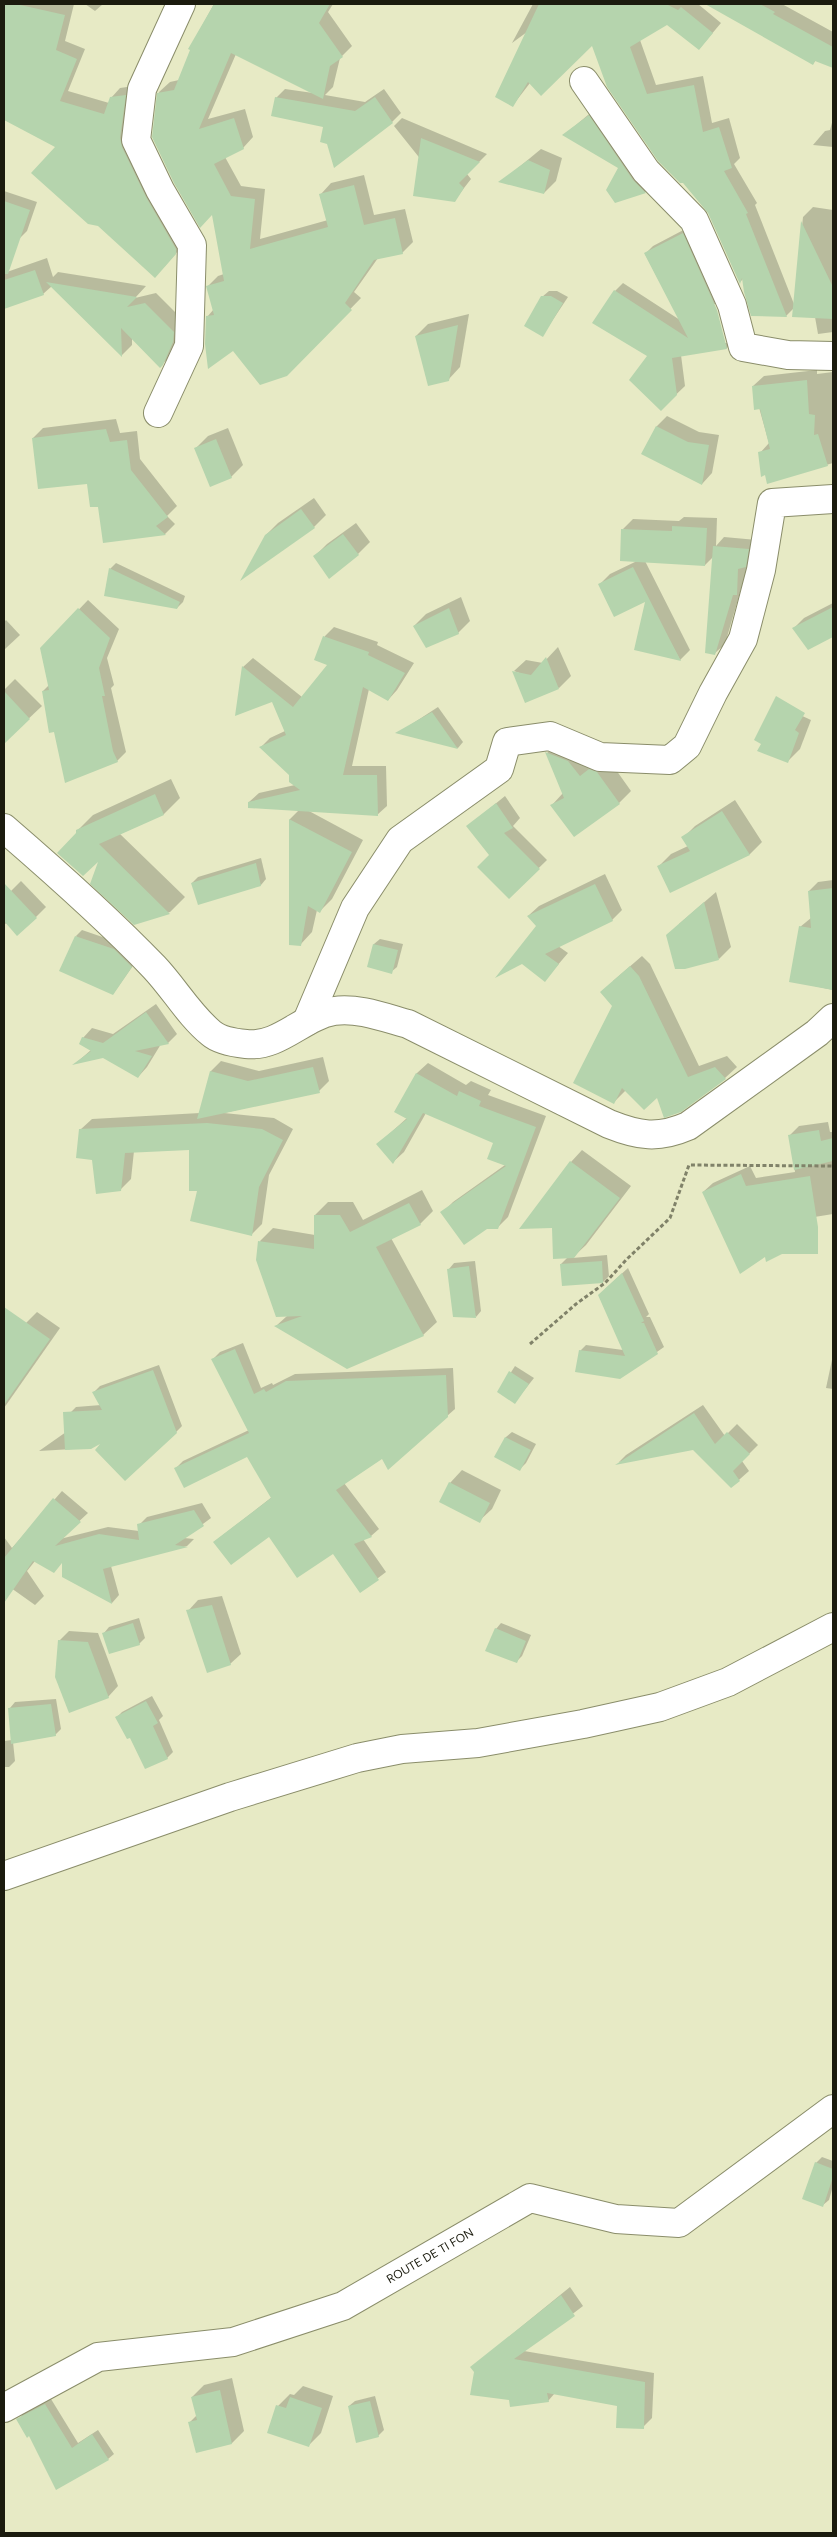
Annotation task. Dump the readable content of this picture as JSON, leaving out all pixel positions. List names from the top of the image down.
{
  "streets": {
    "street": ["ROUTE DE TI FON"]
  }
}
